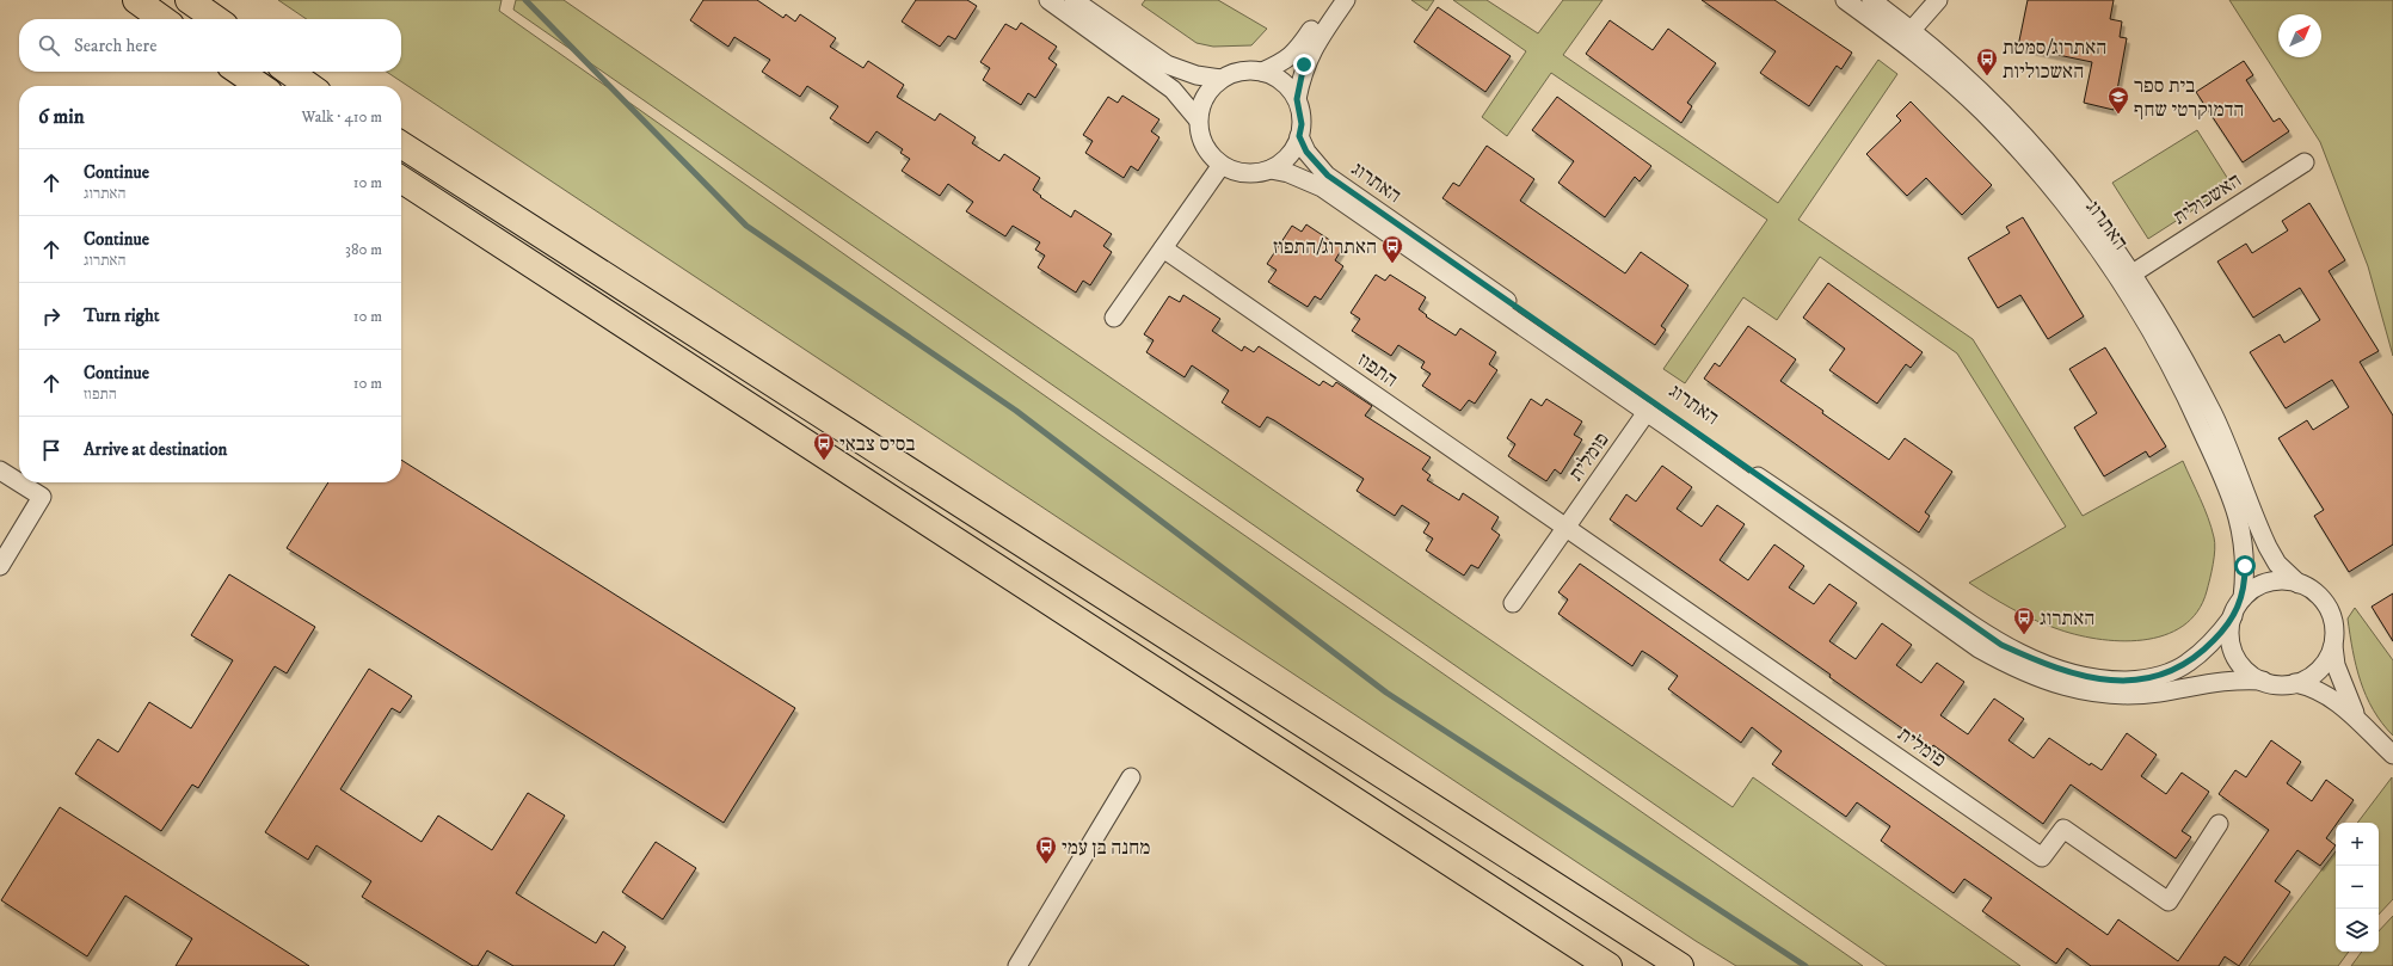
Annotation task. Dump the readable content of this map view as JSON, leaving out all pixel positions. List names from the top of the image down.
{
  "streets": {
    "street": [
      "האתרוג",
      "האשכולית",
      "התפוז",
      "פומלית"
    ]
  },
  "crossings": [
    ["האתרוג", "האשכולית"],
    ["האתרוג", "פומלית"],
    ["התפוז", "פומלית"]
  ],
  "places": {
    "bus stop": [
      "האתרוג/סמטת האשכוליות",
      "האתרוג/התפוז",
      "בסיס צבאי",
      "האתרוג",
      "מחנה בן עמי"
    ],
    "school or university": ["בית ספר הדמוקרטי שחף"]
  },
  "north": "top right",
  "page": {
    "search": "Search here",
    "heading": ["6 min", "Walk · 410 m"],
    "list": [
      ["Continue", "האתרוג", "10 m"],
      ["Continue", "האתרוג", "380 m"],
      ["Turn right", "10 m"],
      ["Continue", "התפוז", "10 m"],
      "Arrive at destination"
    ],
    "map_buttons": ["+", "−"]
  }
}
